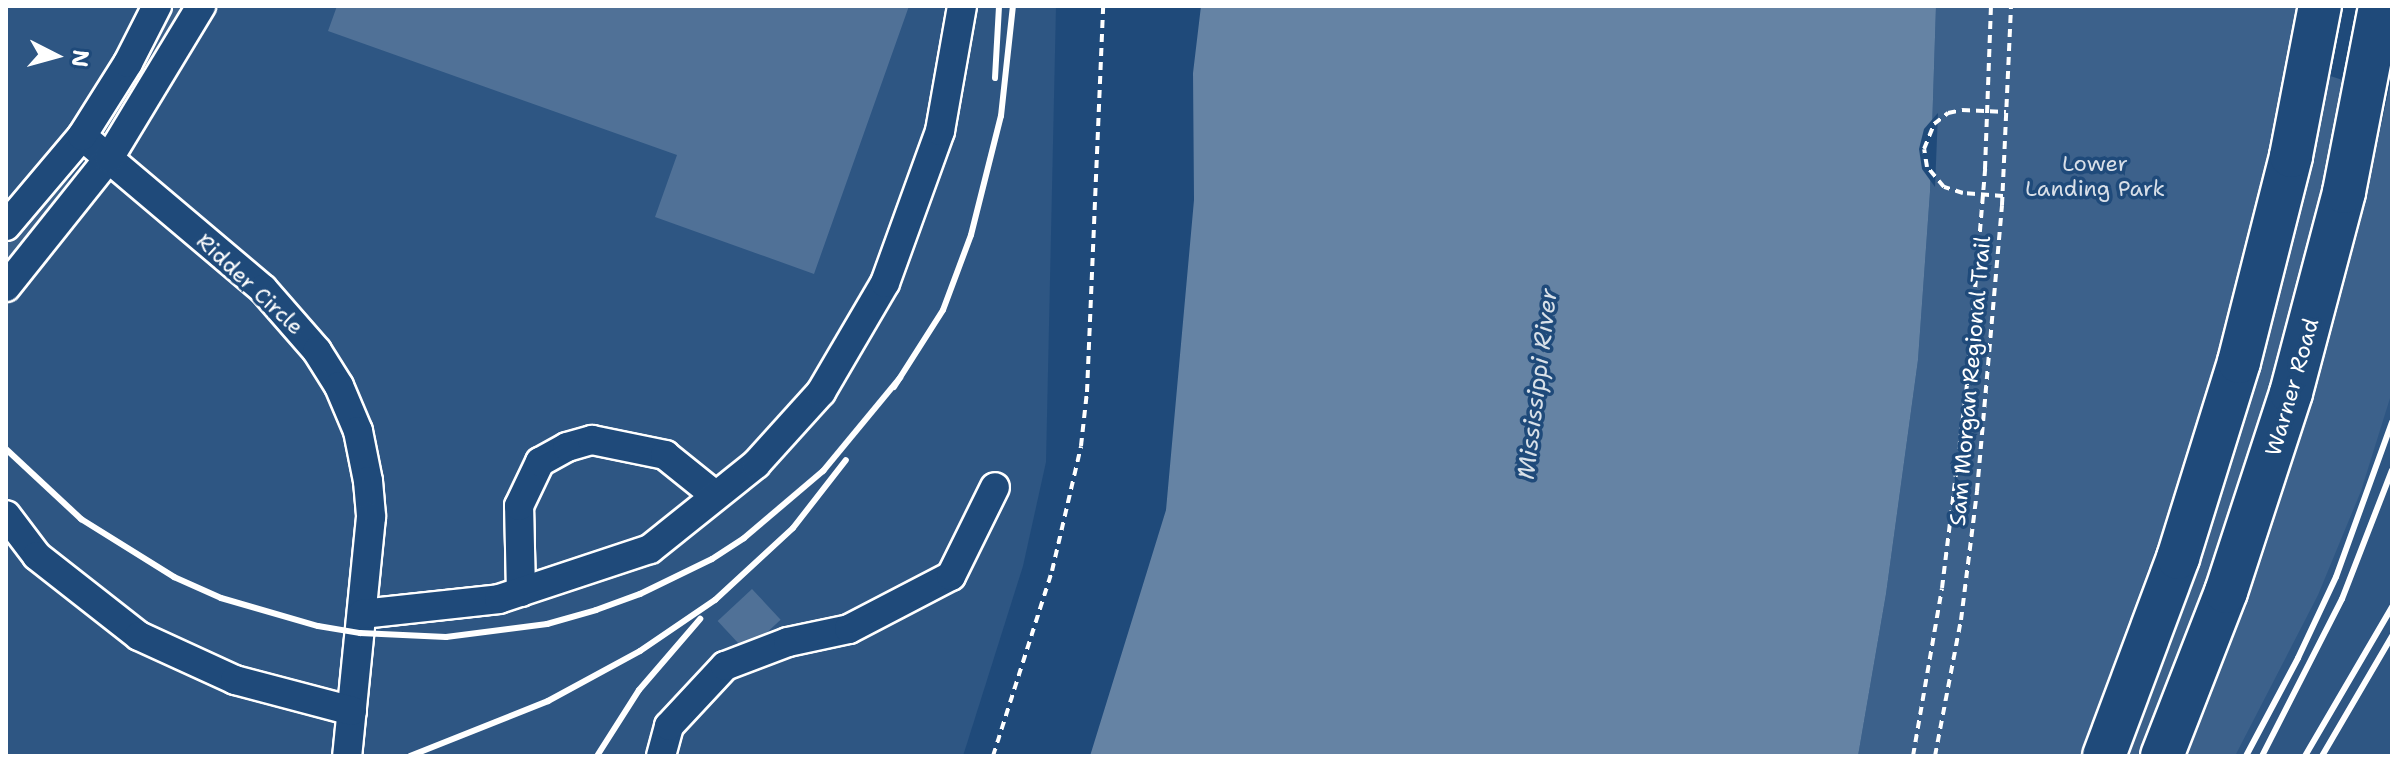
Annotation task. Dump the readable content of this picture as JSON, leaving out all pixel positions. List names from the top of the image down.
{
  "streets": {
    "highway": ["Warner Road"],
    "street": ["Ridder Circle"],
    "path": ["Sam Morgan Regional Trail"]
  },
  "water": ["Mississippi River"],
  "parks": ["Lower Landing Park"],
  "north": "right"
}
